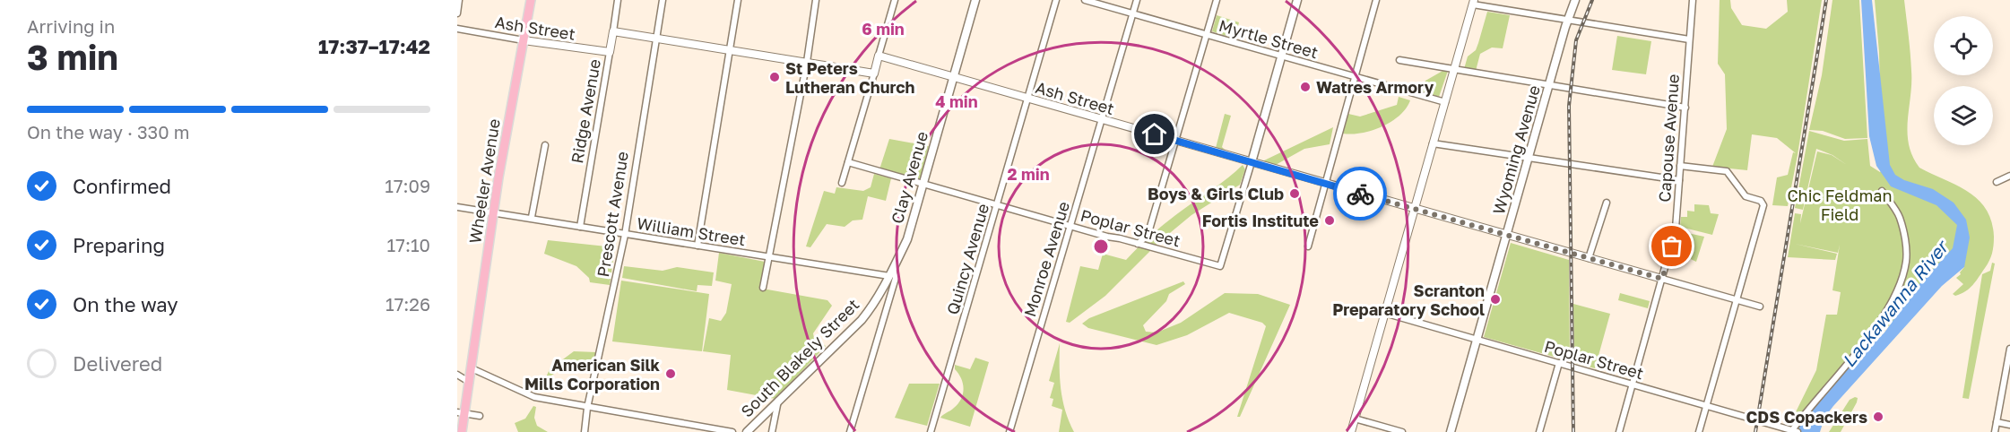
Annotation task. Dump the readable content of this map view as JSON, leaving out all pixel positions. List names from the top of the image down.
{
  "streets": {
    "main road": [
      "Wyoming Avenue",
      "Clay Avenue",
      "Wheeler Avenue",
      "South Blakely Street"
    ],
    "street": [
      "Ash Street",
      "Myrtle Street",
      "Ridge Avenue",
      "Capouse Avenue",
      "Prescott Avenue",
      "Poplar Street",
      "William Street",
      "Quincy Avenue",
      "Monroe Avenue"
    ]
  },
  "crossings": [
    ["Ash Street", "Ridge Avenue"],
    ["Ash Street", "Capouse Avenue"],
    ["Ash Street", "Wyoming Avenue"],
    ["Ash Street", "Clay Avenue"],
    ["Ash Street", "Wheeler Avenue"],
    ["Ash Street", "Poplar Street"],
    ["Ash Street", "Quincy Avenue"],
    ["Ash Street", "Monroe Avenue"],
    ["Myrtle Street", "Monroe Avenue"],
    ["Ridge Avenue", "William Street"],
    ["Capouse Avenue", "Poplar Street"],
    ["Wyoming Avenue", "Poplar Street"],
    ["Clay Avenue", "Poplar Street"],
    ["Clay Avenue", "William Street"],
    ["Clay Avenue", "South Blakely Street"],
    ["Wheeler Avenue", "William Street"],
    ["Prescott Avenue", "William Street"],
    ["Poplar Street", "Quincy Avenue"],
    ["Poplar Street", "Monroe Avenue"],
    ["William Street", "South Blakely Street"]
  ],
  "water": ["Lackawanna River"],
  "parks": ["Chic Feldman Field"],
  "places": [
    "St Peters Lutheran Church",
    "Watres Armory",
    "Boys & Girls Club",
    "Fortis Institute",
    "Scranton Preparatory School",
    "American Silk Mills Corporation",
    "CDS Copackers"
  ],
  "page": {
    "heading": ["3 min", "Arriving in", "17:37–17:42"],
    "bar": "On the way · 330 m",
    "list": [
      ["Confirmed", "17:09"],
      ["Preparing", "17:10"],
      ["On the way", "17:26"],
      "Delivered"
    ]
  },
  "rings": ["6 min", "4 min", "2 min"]
}
